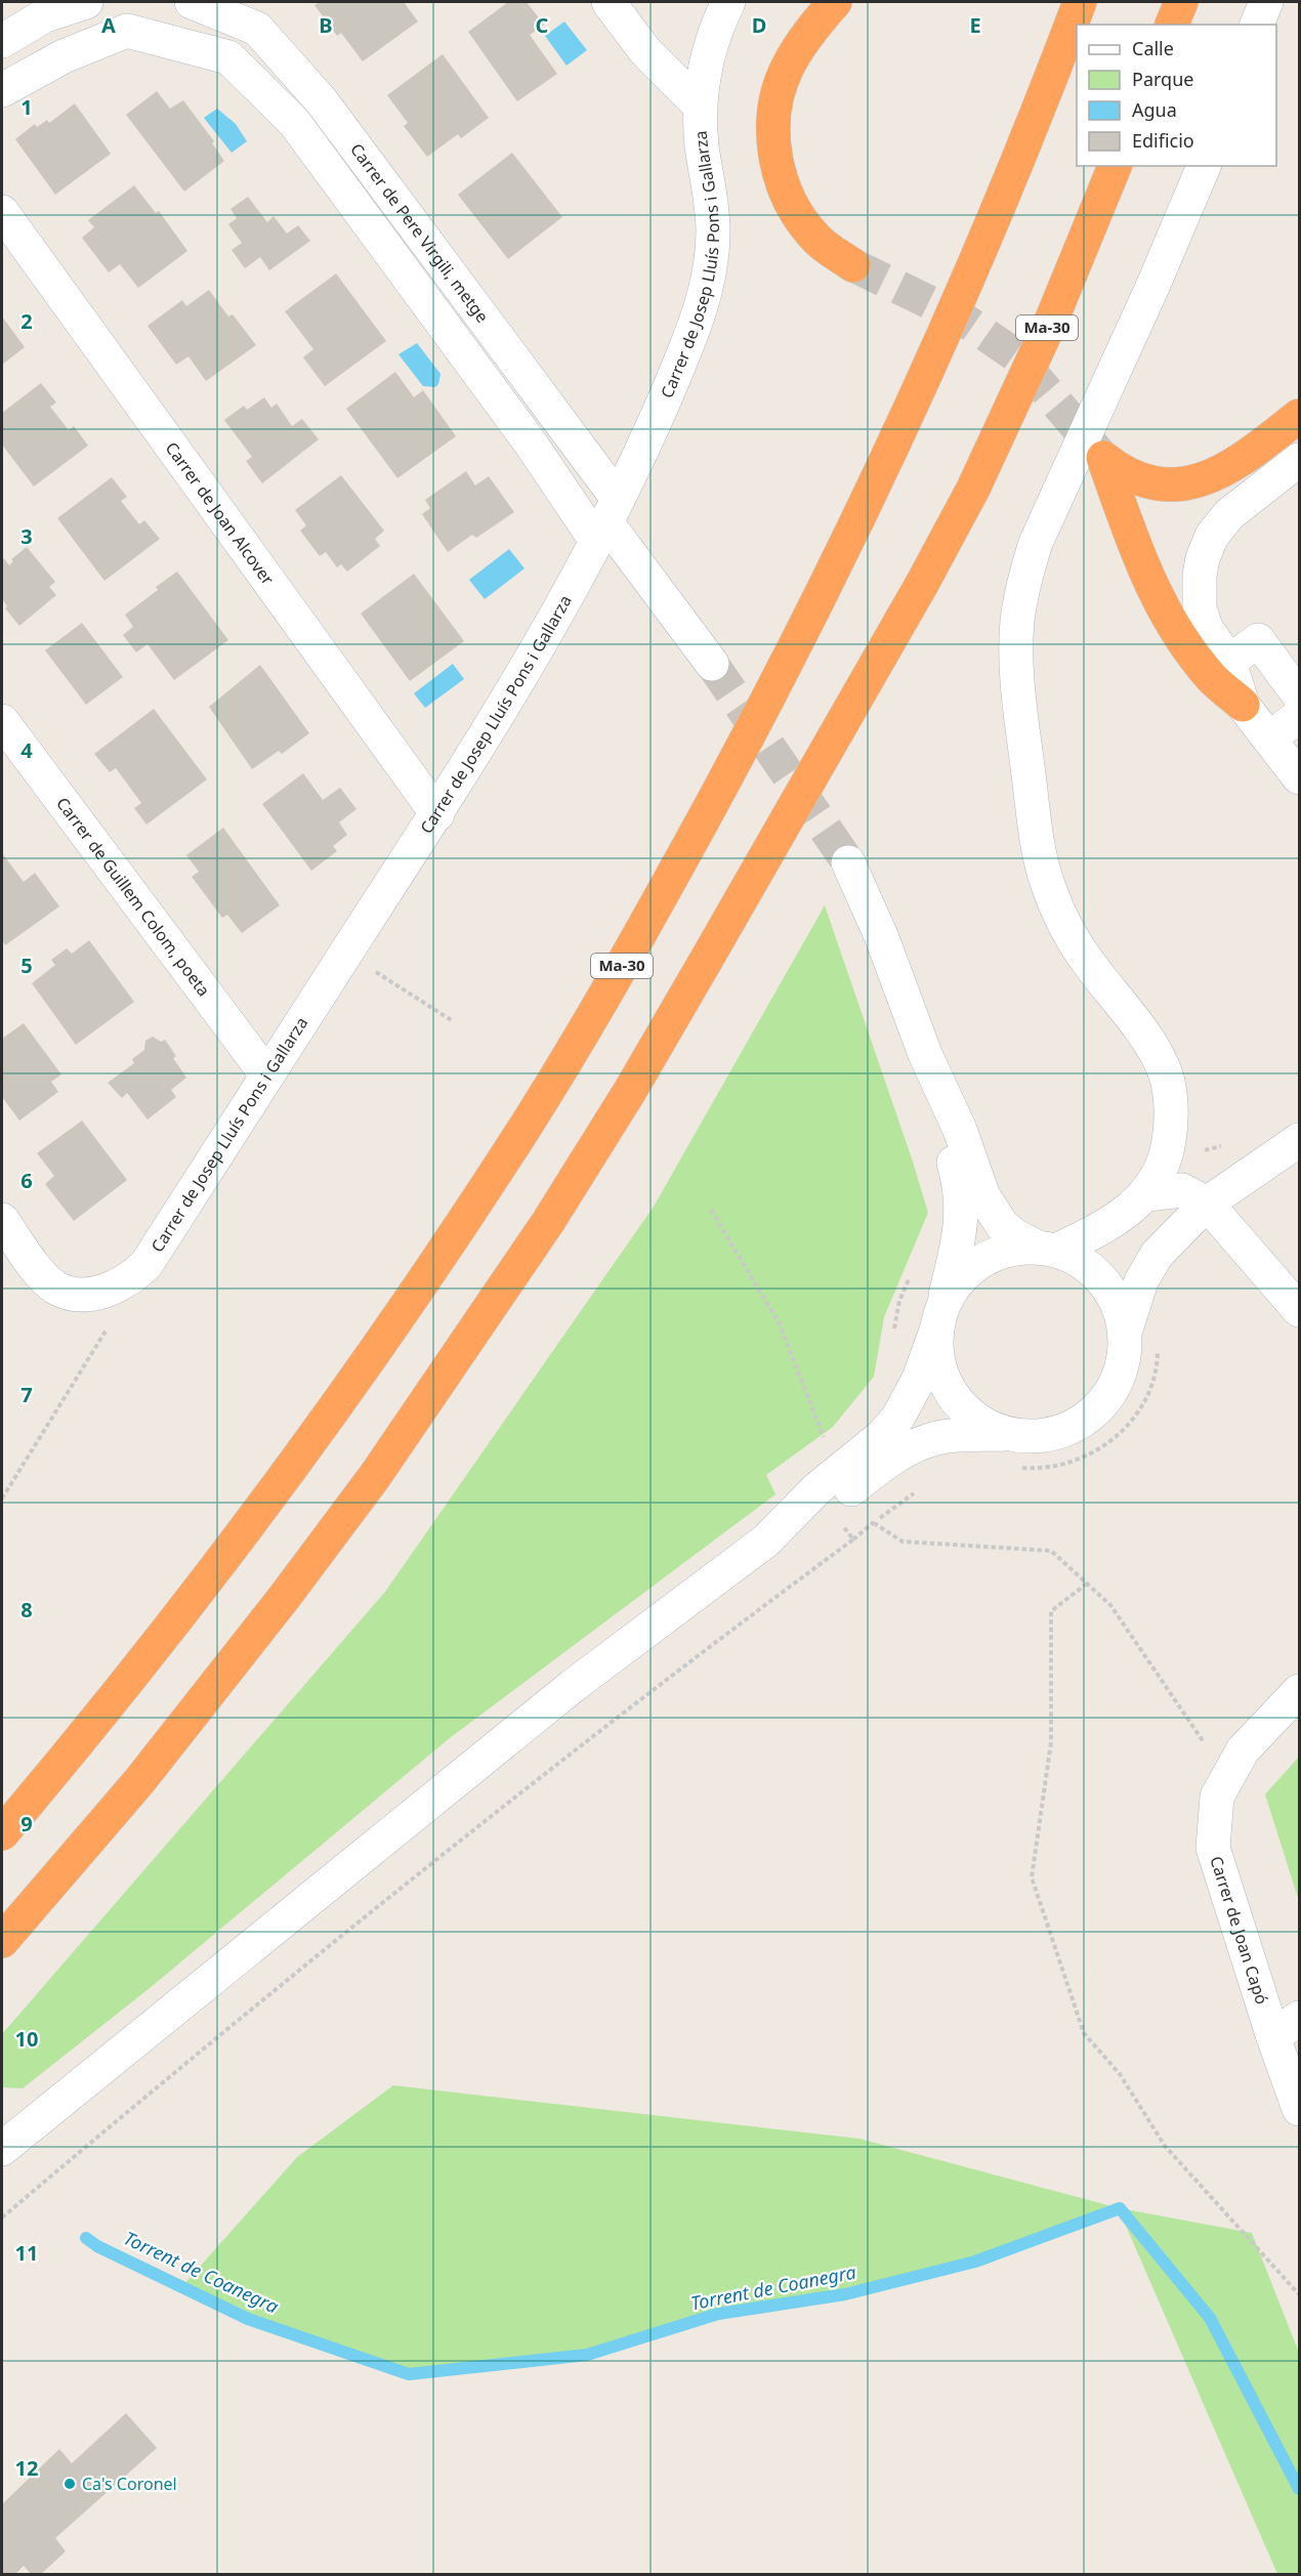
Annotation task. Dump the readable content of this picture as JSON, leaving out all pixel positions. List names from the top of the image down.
{
  "streets": {
    "highway": ["Ma-30"],
    "street": [
      "Carrer de Pere Virgili, metge",
      "Carrer de Josep Lluís Pons i Gallarza",
      "Carrer de Joan Alcover",
      "Carrer de Guillem Colom, poeta",
      "Carrer de Joan Capó"
    ]
  },
  "crossings": [
    ["Carrer de Pere Virgili, metge", "Carrer de Josep Lluís Pons i Gallarza"],
    ["Carrer de Josep Lluís Pons i Gallarza", "Carrer de Joan Alcover"],
    ["Carrer de Josep Lluís Pons i Gallarza", "Carrer de Guillem Colom, poeta"]
  ],
  "water": ["Torrent de Coanegra"],
  "places": ["Ca's Coronel"],
  "legend": [
    "Calle",
    "Parque",
    "Agua",
    "Edificio"
  ],
  "grid": {
    "columns": [
      "A",
      "B",
      "C",
      "D",
      "E"
    ],
    "rows": [
      "1",
      "2",
      "3",
      "4",
      "5",
      "6",
      "7",
      "8",
      "9",
      "10",
      "11",
      "12"
    ]
  }
}
